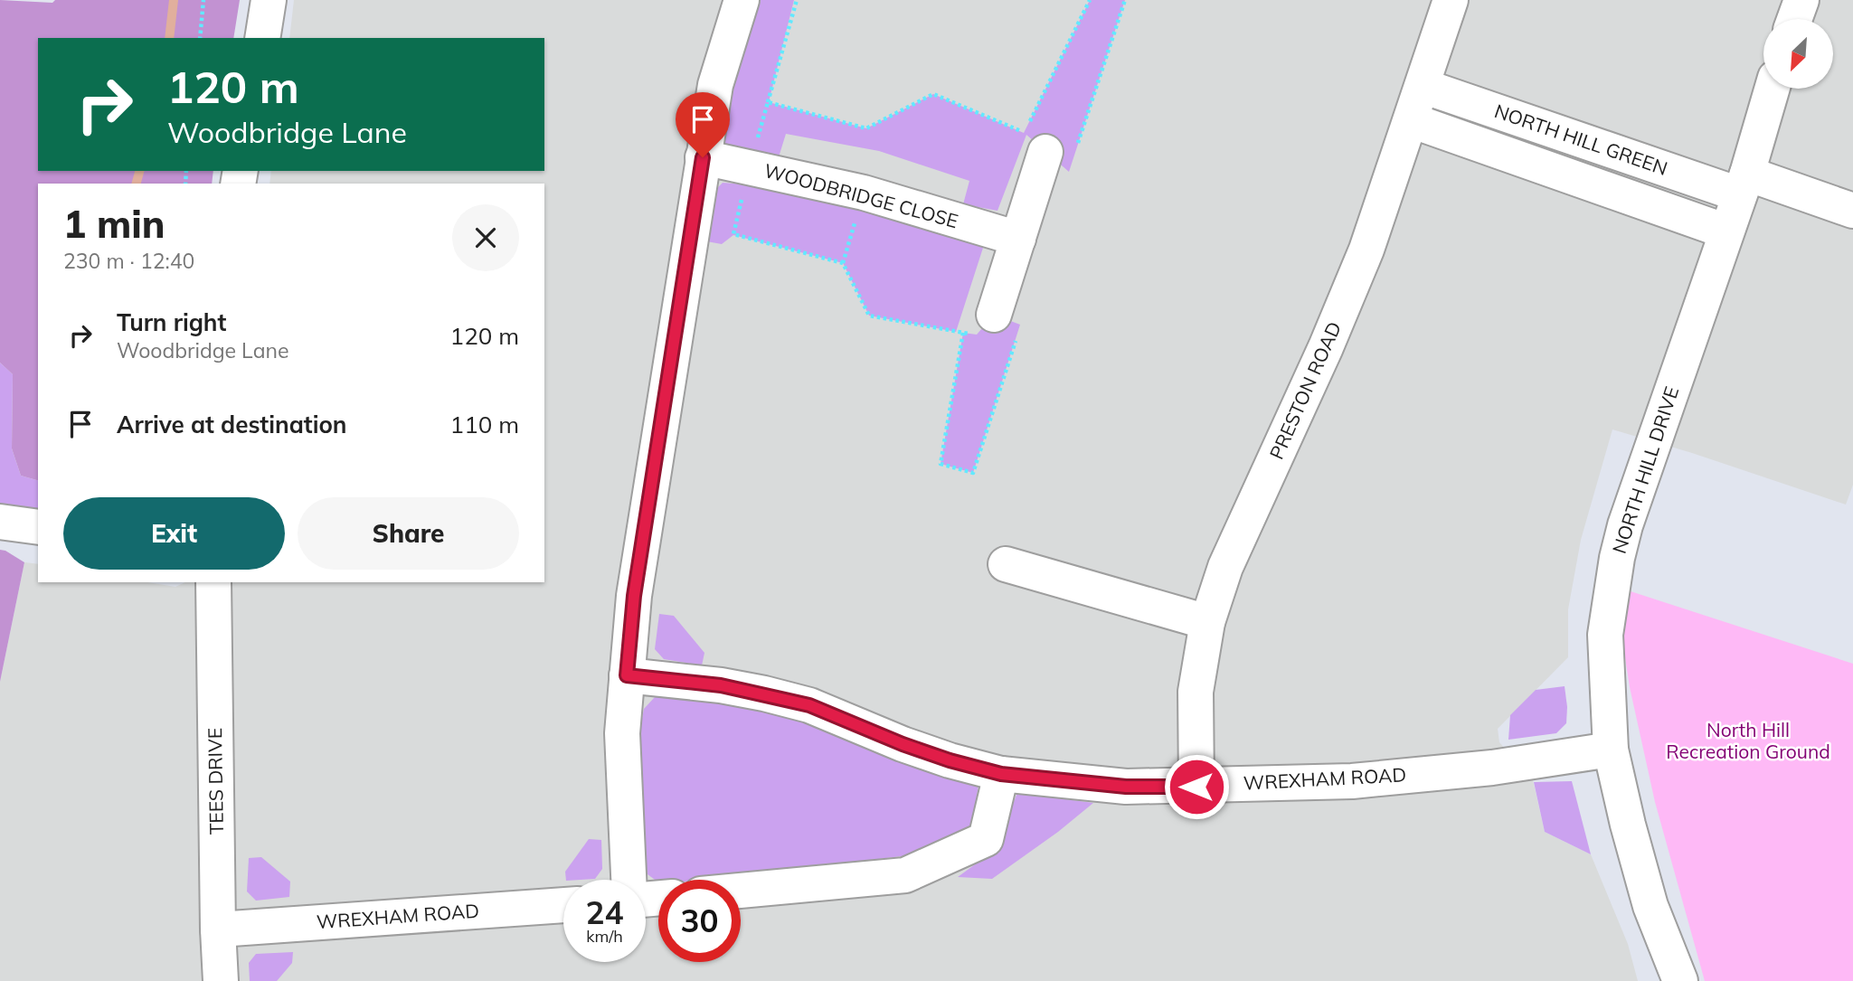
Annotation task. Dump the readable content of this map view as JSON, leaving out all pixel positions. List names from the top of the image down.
{
  "streets": {
    "street": [
      "NORTH HILL GREEN",
      "WOODBRIDGE CLOSE",
      "PRESTON ROAD",
      "NORTH HILL DRIVE",
      "WREXHAM ROAD",
      "TEES DRIVE"
    ]
  },
  "crossings": [
    ["NORTH HILL GREEN", "PRESTON ROAD"],
    ["NORTH HILL GREEN", "NORTH HILL DRIVE"],
    ["PRESTON ROAD", "WREXHAM ROAD"],
    ["NORTH HILL DRIVE", "WREXHAM ROAD"],
    ["WREXHAM ROAD", "TEES DRIVE"]
  ],
  "parks": ["North Hill Recreation Ground"],
  "north": "bottom left",
  "page": {
    "turn": ["120 m", "Woodbridge Lane"],
    "heading": ["1 min", "230 m · 12:40"],
    "list": [
      {
        "name": "Turn right",
        "note": "Woodbridge Lane",
        "value": "120 m"
      },
      {
        "name": "Arrive at destination",
        "value": "110 m"
      }
    ],
    "buttons": ["Exit", "Share"],
    "speed": "24 km/h",
    "limit": "30"
  }
}
